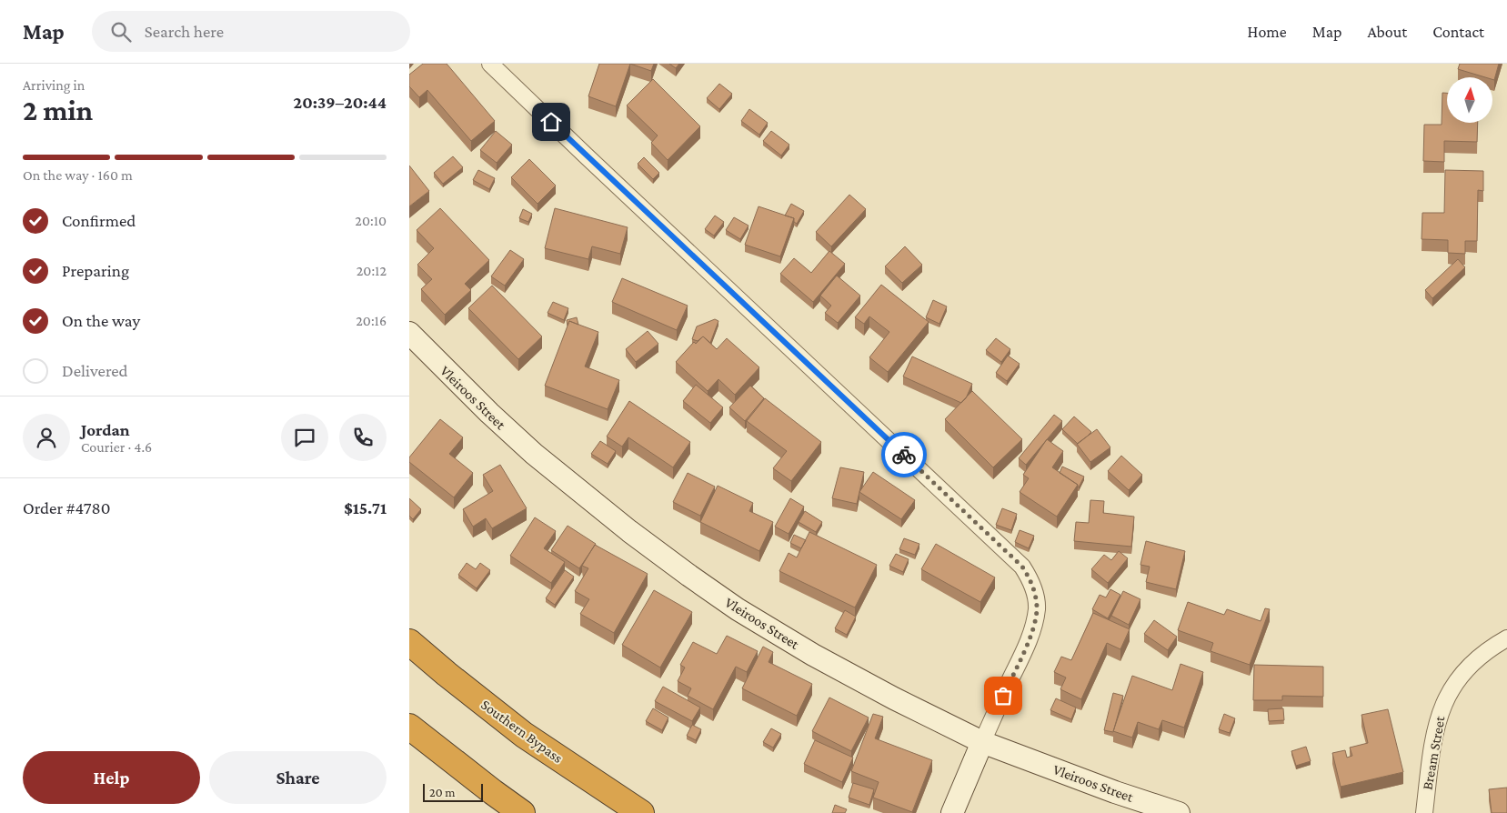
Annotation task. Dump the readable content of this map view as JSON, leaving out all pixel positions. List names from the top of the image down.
{
  "streets": {
    "highway": ["Southern Bypass"],
    "street": ["Vleiroos Street", "Bream Street"]
  },
  "scale_bar": "20 m",
  "north": "top",
  "page": {
    "header": "Map",
    "search": "Search here",
    "nav": [
      "Home",
      "Map",
      "About",
      "Contact"
    ],
    "heading": ["2 min", "Arriving in", "20:39–20:44"],
    "panel": [
      "Jordan",
      "Courier · 4.6",
      "Order #4780",
      "$15.71"
    ],
    "bar": "On the way · 160 m",
    "list": [
      ["Confirmed", "20:10"],
      ["Preparing", "20:12"],
      ["On the way", "20:16"],
      "Delivered"
    ],
    "buttons": ["Help", "Share"],
    "scale": "20 m"
  }
}
